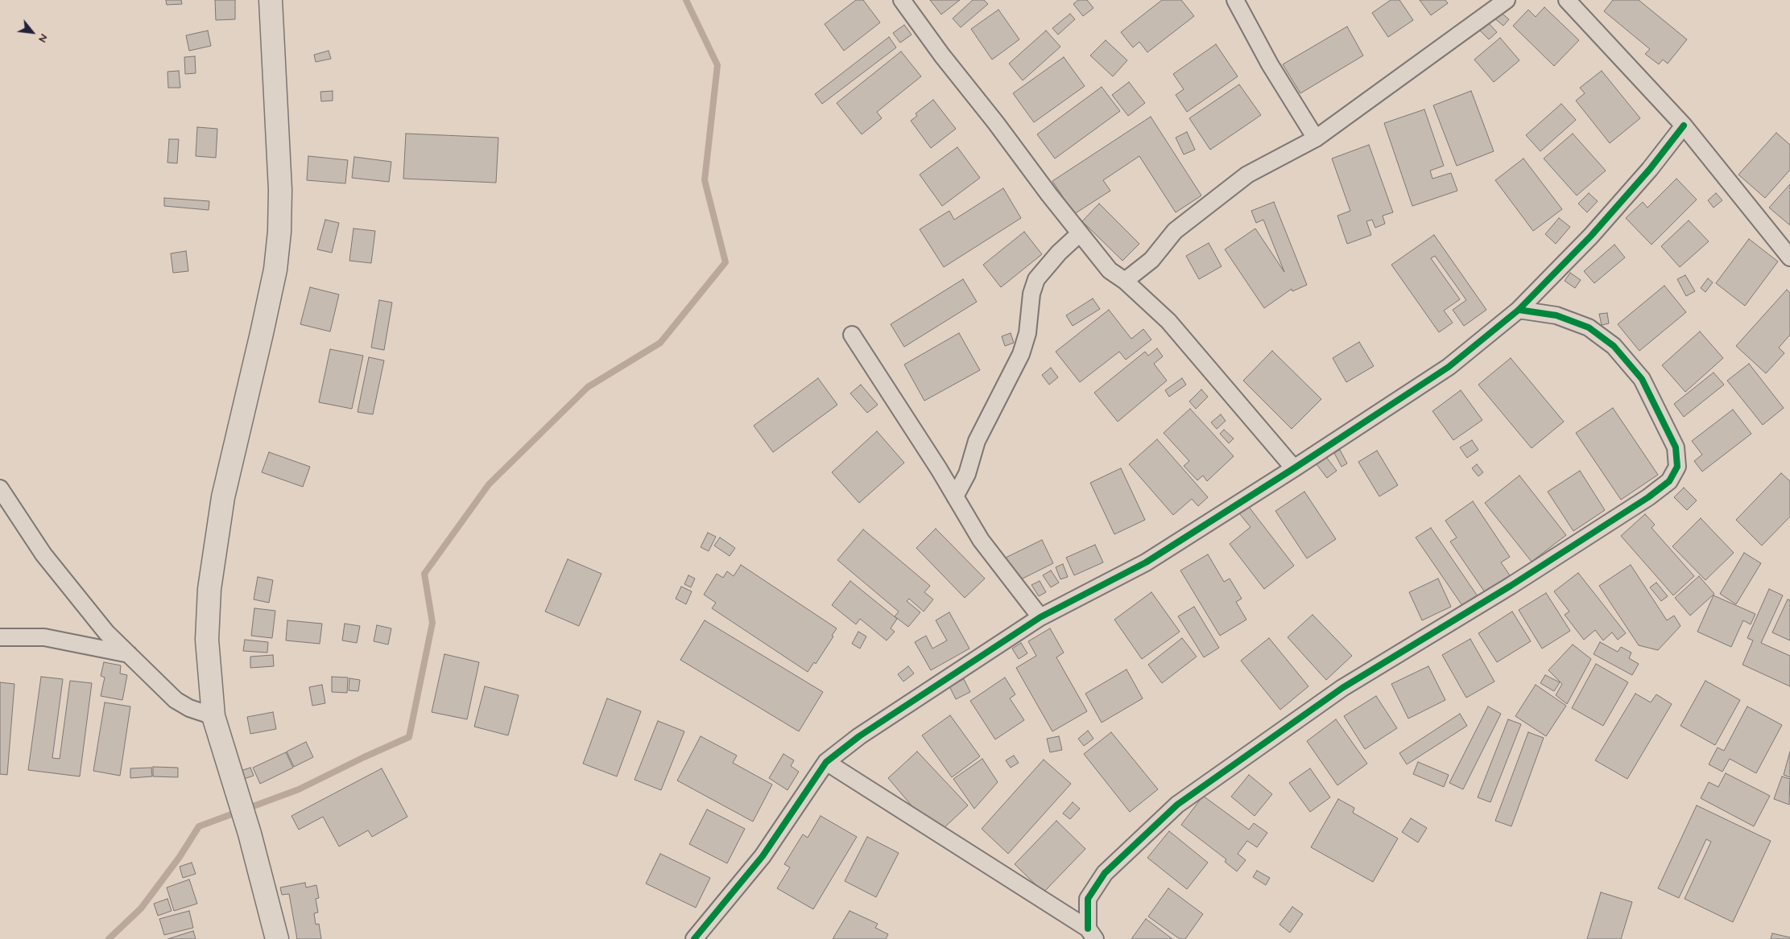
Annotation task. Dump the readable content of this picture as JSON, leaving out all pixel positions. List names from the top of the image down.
{
  "north": "bottom right"
}
